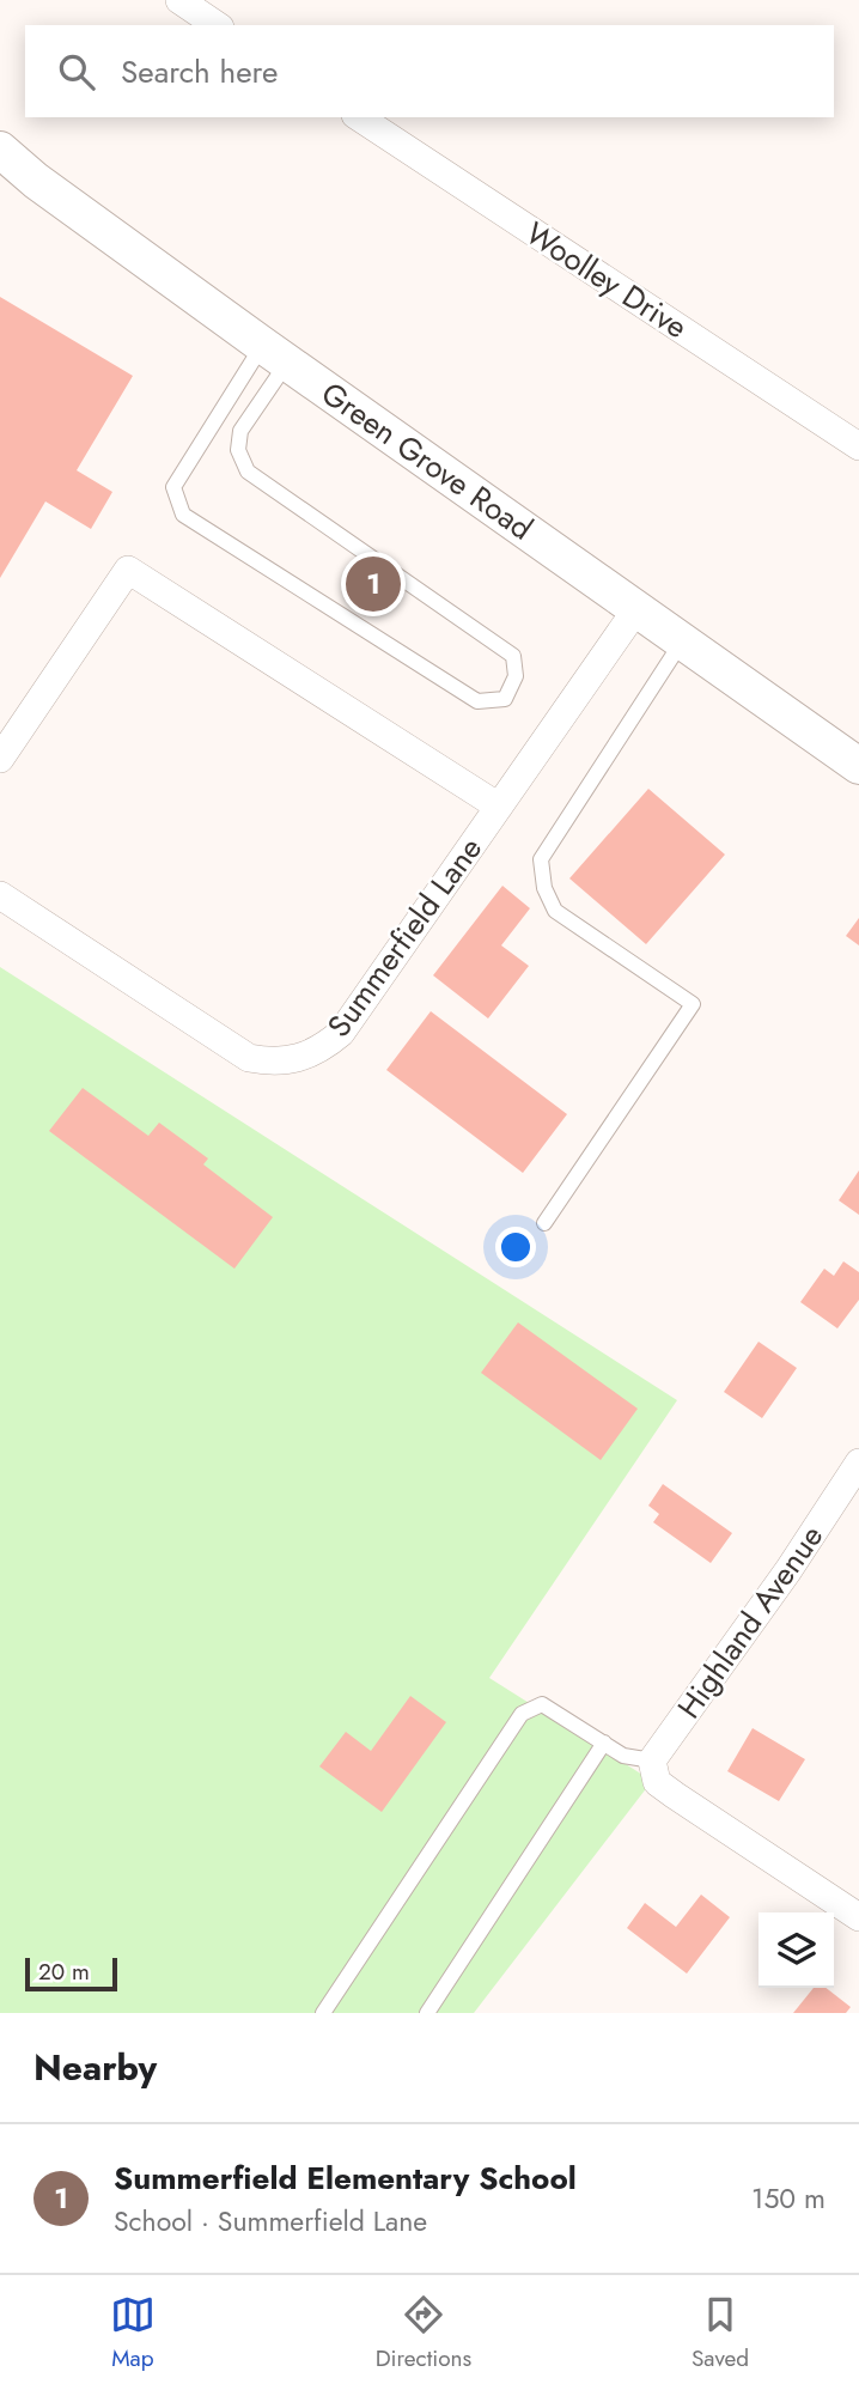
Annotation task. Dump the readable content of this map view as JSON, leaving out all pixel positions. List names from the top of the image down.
{
  "streets": {
    "street": [
      "Woolley Drive",
      "Green Grove Road",
      "Summerfield Lane",
      "Highland Avenue"
    ]
  },
  "crossings": [
    ["Green Grove Road", "Summerfield Lane"]
  ],
  "scale_bar": "20 m",
  "page": {
    "search": "Search here",
    "pins": "1",
    "scale": "20 m",
    "heading": "Nearby",
    "list": [
      {
        "mark": "1",
        "name": "Summerfield Elementary School",
        "note": "School · Summerfield Lane",
        "value": "150 m"
      }
    ],
    "nav": ["Map", "Directions", "Saved"]
  }
}
